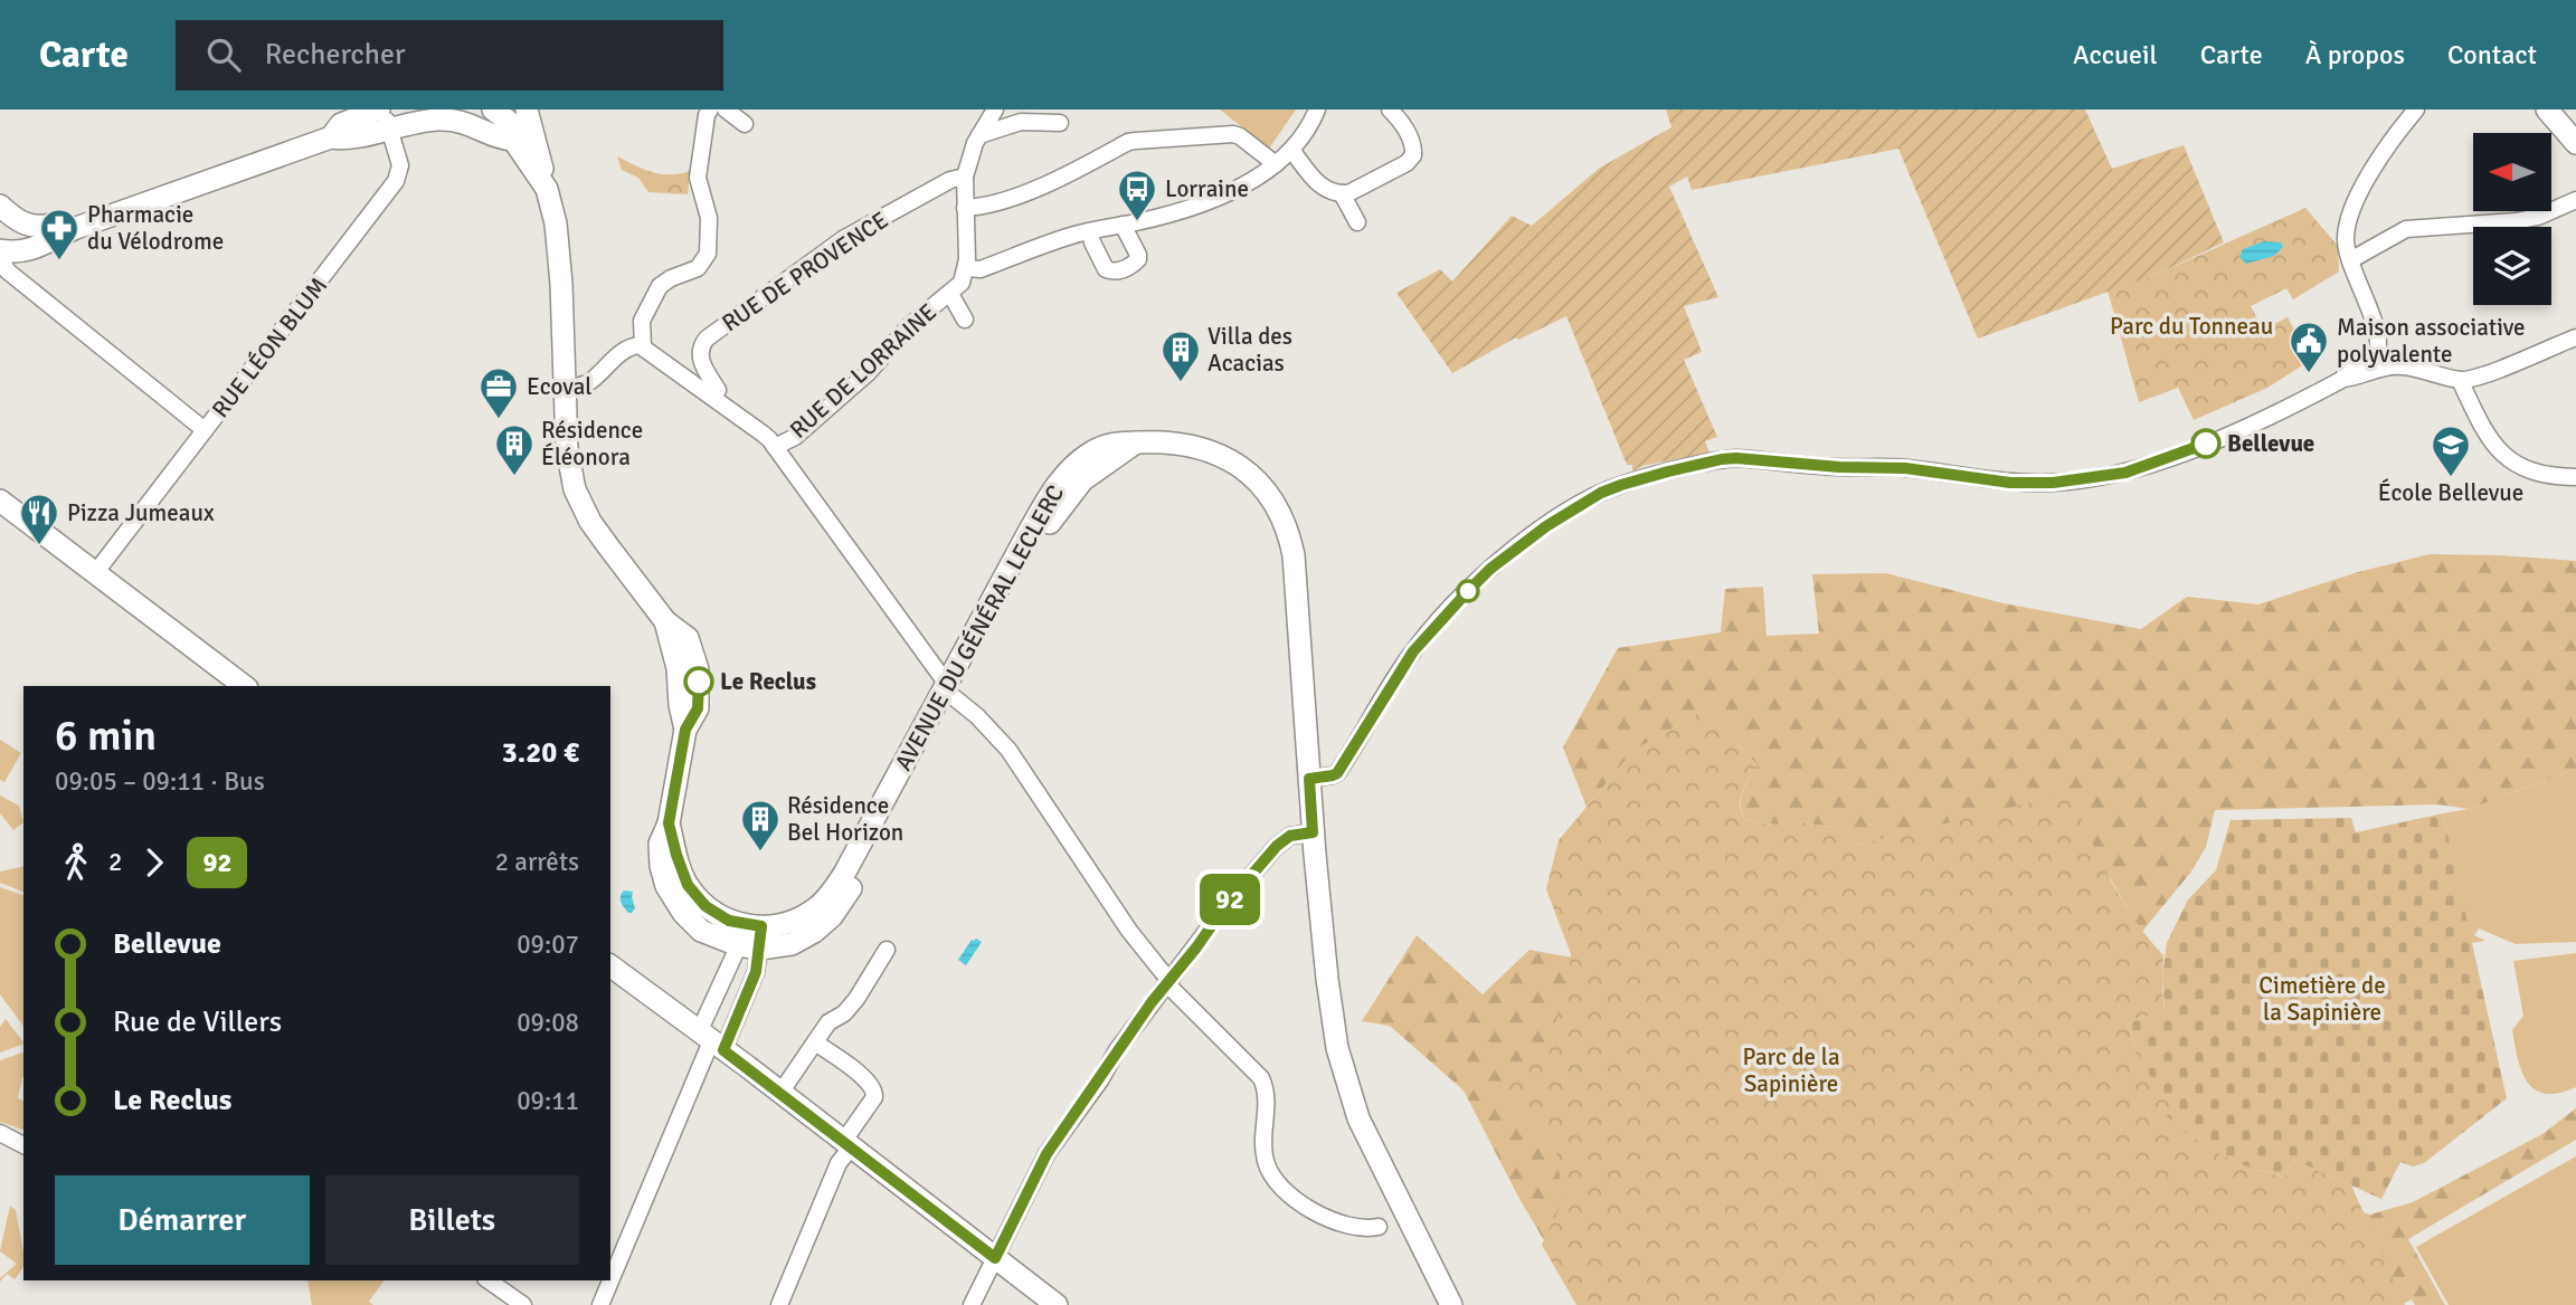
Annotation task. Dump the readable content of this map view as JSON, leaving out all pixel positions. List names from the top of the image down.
{
  "streets": {
    "main road": ["AVENUE DU GÉNÉRAL LECLERC"],
    "street": ["RUE DE PROVENCE", "RUE LÉON BLUM", "RUE DE LORRAINE"]
  },
  "parks": ["Parc du Tonneau", "Cimetière de la Sapinière", "Parc de la Sapinière"],
  "places": {
    "bus stop": ["Lorraine"],
    "pharmacy": ["Pharmacie du Vélodrome"],
    "public building": ["Maison associative polyvalente"],
    "building": ["Villa des Acacias", "Résidence Éléonora", "Résidence Bel Horizon"],
    "office": ["Ecoval"],
    "other": ["Bellevue", "Le Reclus"],
    "school or university": ["École Bellevue"],
    "restaurant": ["Pizza Jumeaux"]
  },
  "lines": ["bus line 92"],
  "north": "left",
  "page": {
    "header": "Carte",
    "search": "Rechercher",
    "nav": [
      "Accueil",
      "Carte",
      "À propos",
      "Contact"
    ],
    "on_map": "92",
    "heading": ["6 min", "09:05 – 09:11 · Bus", "3.20 €"],
    "legs": ["2", "92", "2 arrêts"],
    "list": [
      {
        "name": "Bellevue",
        "value": "09:07"
      },
      {
        "name": "Rue de Villers",
        "value": "09:08"
      },
      {
        "name": "Le Reclus",
        "value": "09:11"
      }
    ],
    "buttons": ["Démarrer", "Billets"]
  }
}
